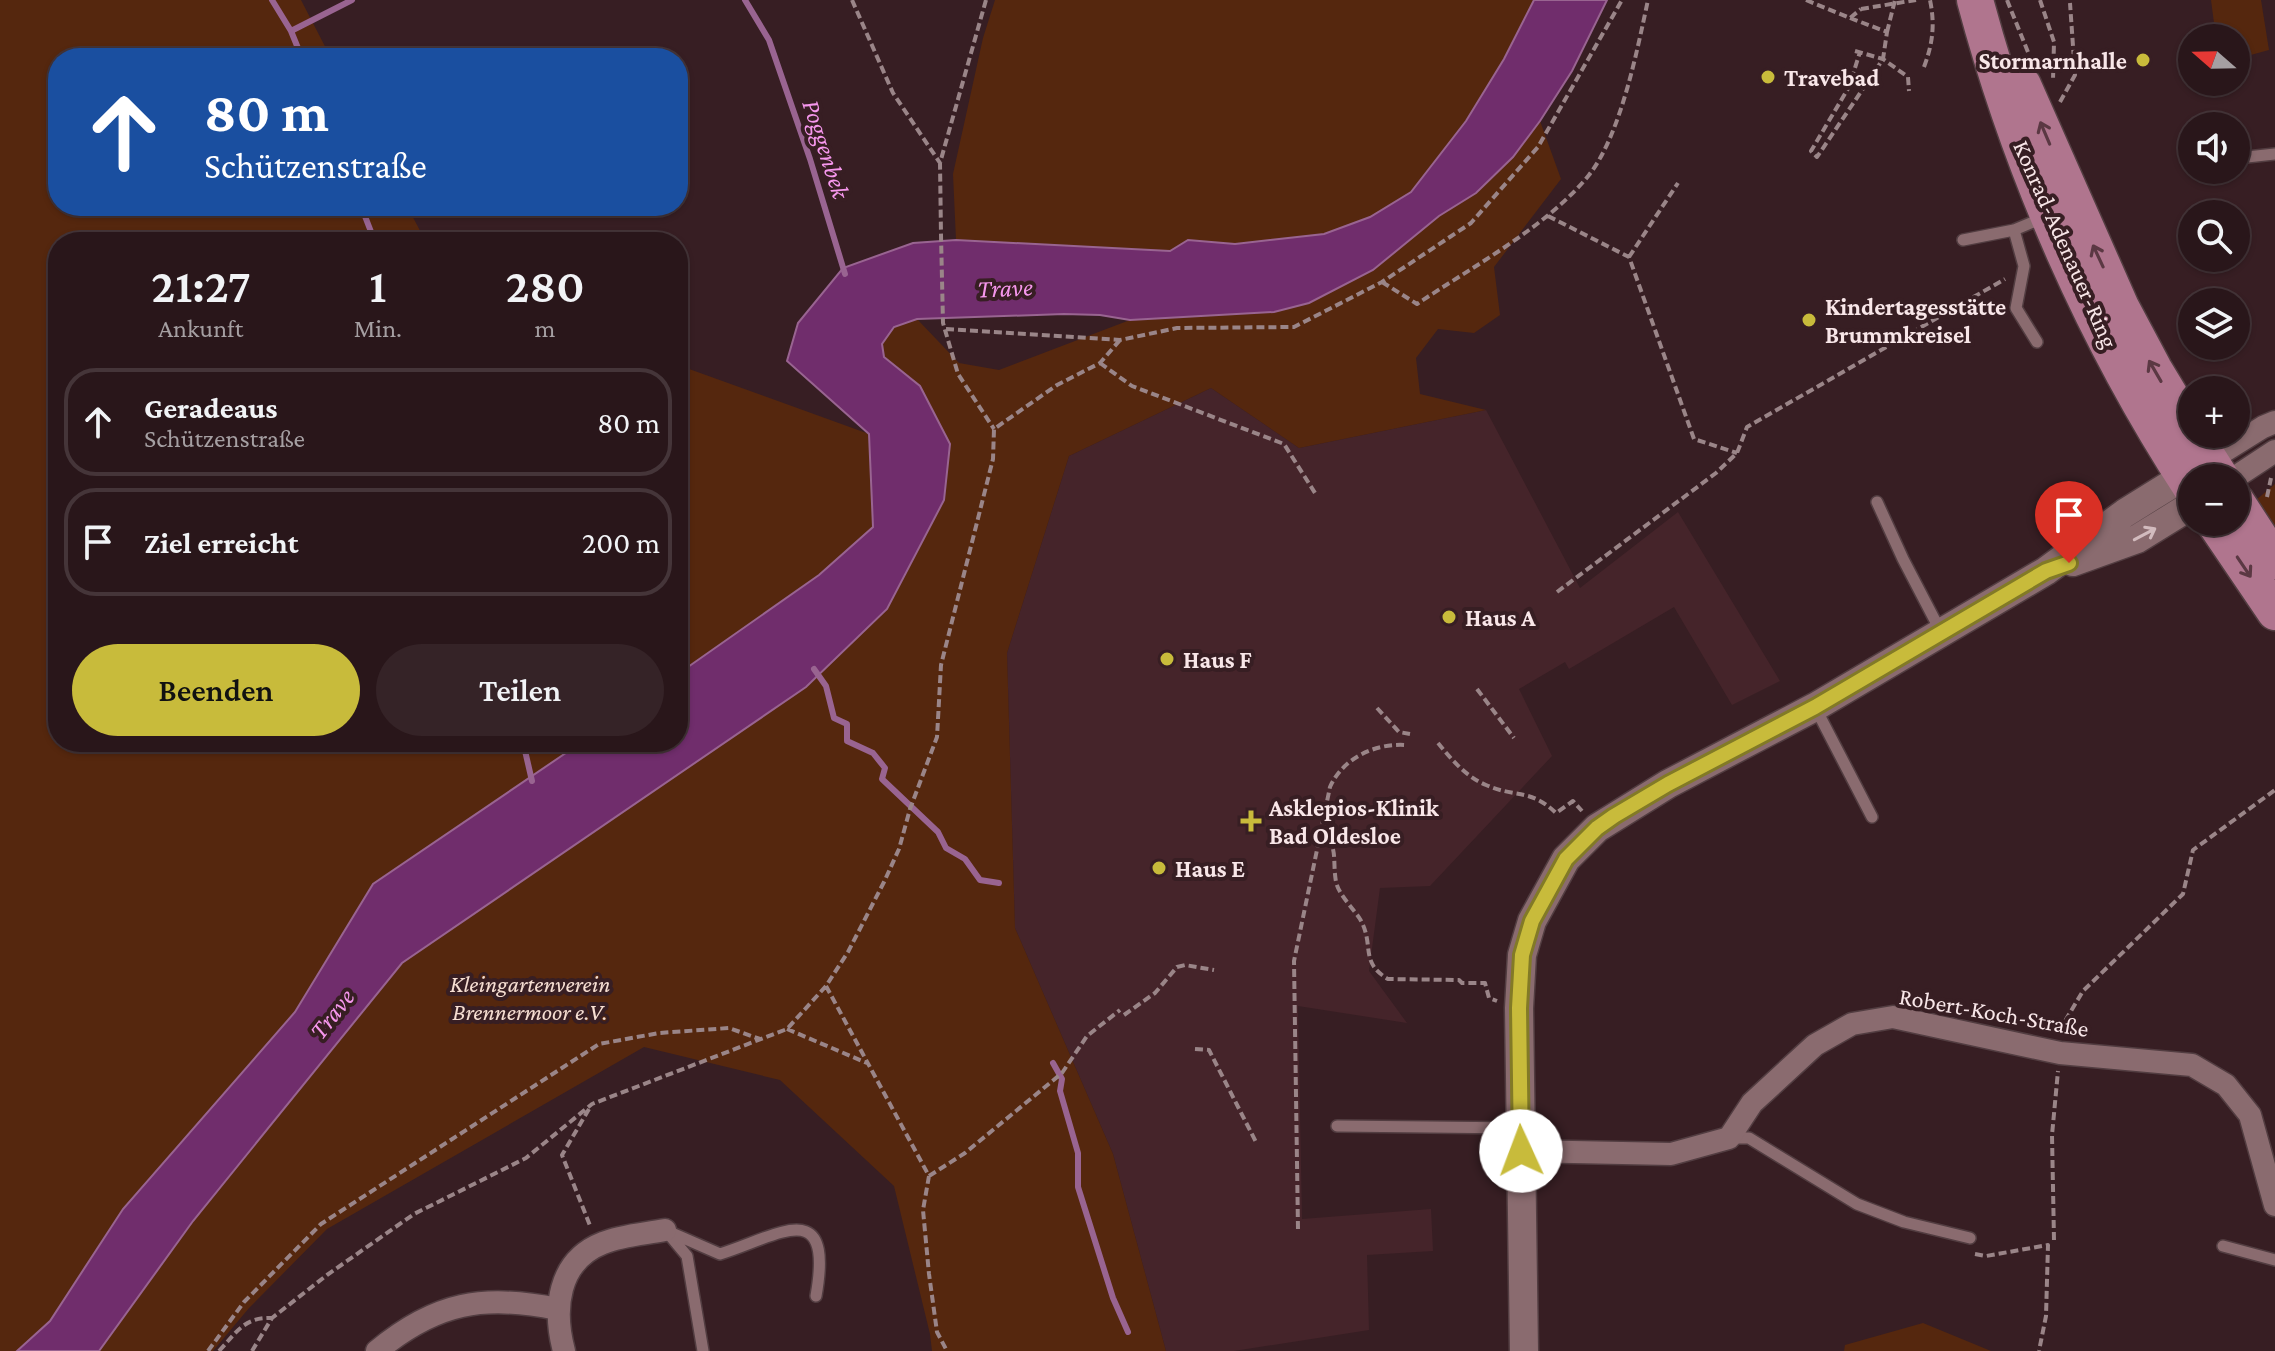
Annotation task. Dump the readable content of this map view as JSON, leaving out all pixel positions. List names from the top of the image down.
{
  "streets": {
    "main road": ["Konrad-Adenauer-Ring"],
    "street": ["Robert-Koch-Straße"]
  },
  "water": ["Poggenbek", "Trave"],
  "parks": ["Kleingartenverein Brennermoor e.V."],
  "places": {
    "other": [
      "Stormarnhalle",
      "Travebad",
      "Kindertagesstätte Brummkreisel",
      "Haus A",
      "Haus F",
      "Haus E"
    ],
    "health": ["Asklepios-Klinik Bad Oldesloe"]
  },
  "north": "left",
  "page": {
    "map_buttons": ["+", "−"],
    "turn": ["80 m", "Schützenstraße"],
    "eta": [
      "21:27",
      "Ankunft",
      "1",
      "Min.",
      "280",
      "m"
    ],
    "list": [
      {
        "name": "Geradeaus",
        "note": "Schützenstraße",
        "value": "80 m"
      },
      {
        "name": "Ziel erreicht",
        "value": "200 m"
      }
    ],
    "buttons": ["Beenden", "Teilen"]
  }
}
